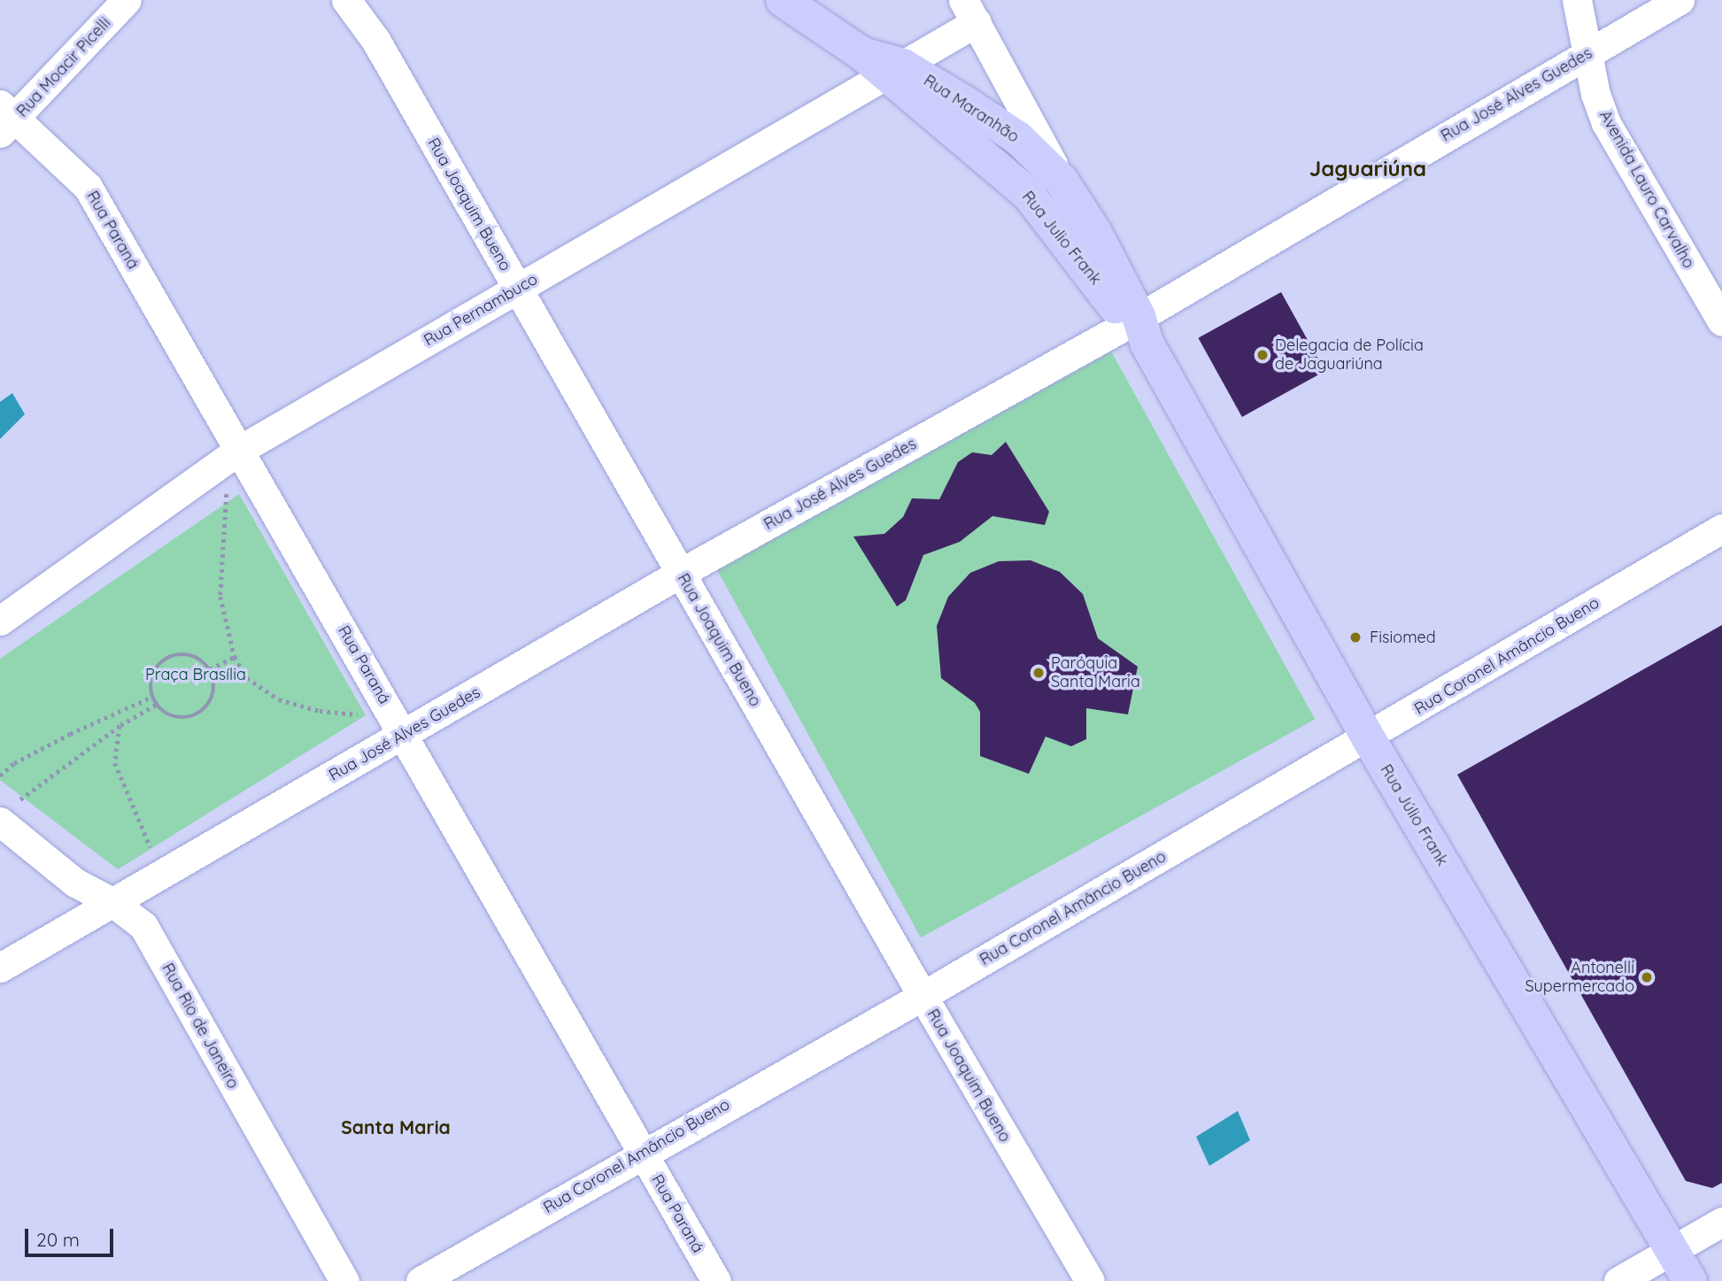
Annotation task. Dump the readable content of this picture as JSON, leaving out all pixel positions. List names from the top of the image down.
{
  "streets": {
    "main road": ["Rua Maranhão", "Rua Julio Frank", "Rua Júlio Frank"],
    "street": [
      "Rua Moacir Picelli",
      "Rua José Alves Guedes",
      "Avenida Lauro Carvalho",
      "Rua Joaquim Bueno",
      "Rua Paraná",
      "Rua Pernambuco",
      "Rua Coronel Amâncio Bueno",
      "Rua Rio de Janeiro"
    ]
  },
  "crossings": [
    ["Rua Moacir Picelli", "Rua Paraná"],
    ["Rua José Alves Guedes", "Rua Maranhão"],
    ["Rua José Alves Guedes", "Avenida Lauro Carvalho"],
    ["Rua José Alves Guedes", "Rua Joaquim Bueno"],
    ["Rua José Alves Guedes", "Rua Paraná"],
    ["Rua José Alves Guedes", "Rua Julio Frank"],
    ["Rua José Alves Guedes", "Rua Júlio Frank"],
    ["Rua José Alves Guedes", "Rua Rio de Janeiro"],
    ["Rua Maranhão", "Rua Julio Frank"],
    ["Rua Maranhão", "Rua Pernambuco"],
    ["Rua Maranhão", "Rua Júlio Frank"],
    ["Rua Joaquim Bueno", "Rua Pernambuco"],
    ["Rua Joaquim Bueno", "Rua Coronel Amâncio Bueno"],
    ["Rua Paraná", "Rua Pernambuco"],
    ["Rua Paraná", "Rua Coronel Amâncio Bueno"],
    ["Rua Julio Frank", "Rua Pernambuco"],
    ["Rua Julio Frank", "Rua Júlio Frank"],
    ["Rua Coronel Amâncio Bueno", "Rua Júlio Frank"]
  ],
  "districts": ["Jaguariúna", "Santa Maria"],
  "parks": ["Praça Brasília"],
  "places": [
    "Delegacia de Polícia de Jaguariúna",
    "Fisiomed",
    "Paróquia Santa Maria",
    "Antonelli Supermercado"
  ],
  "scale_bar": "20 m"
}
